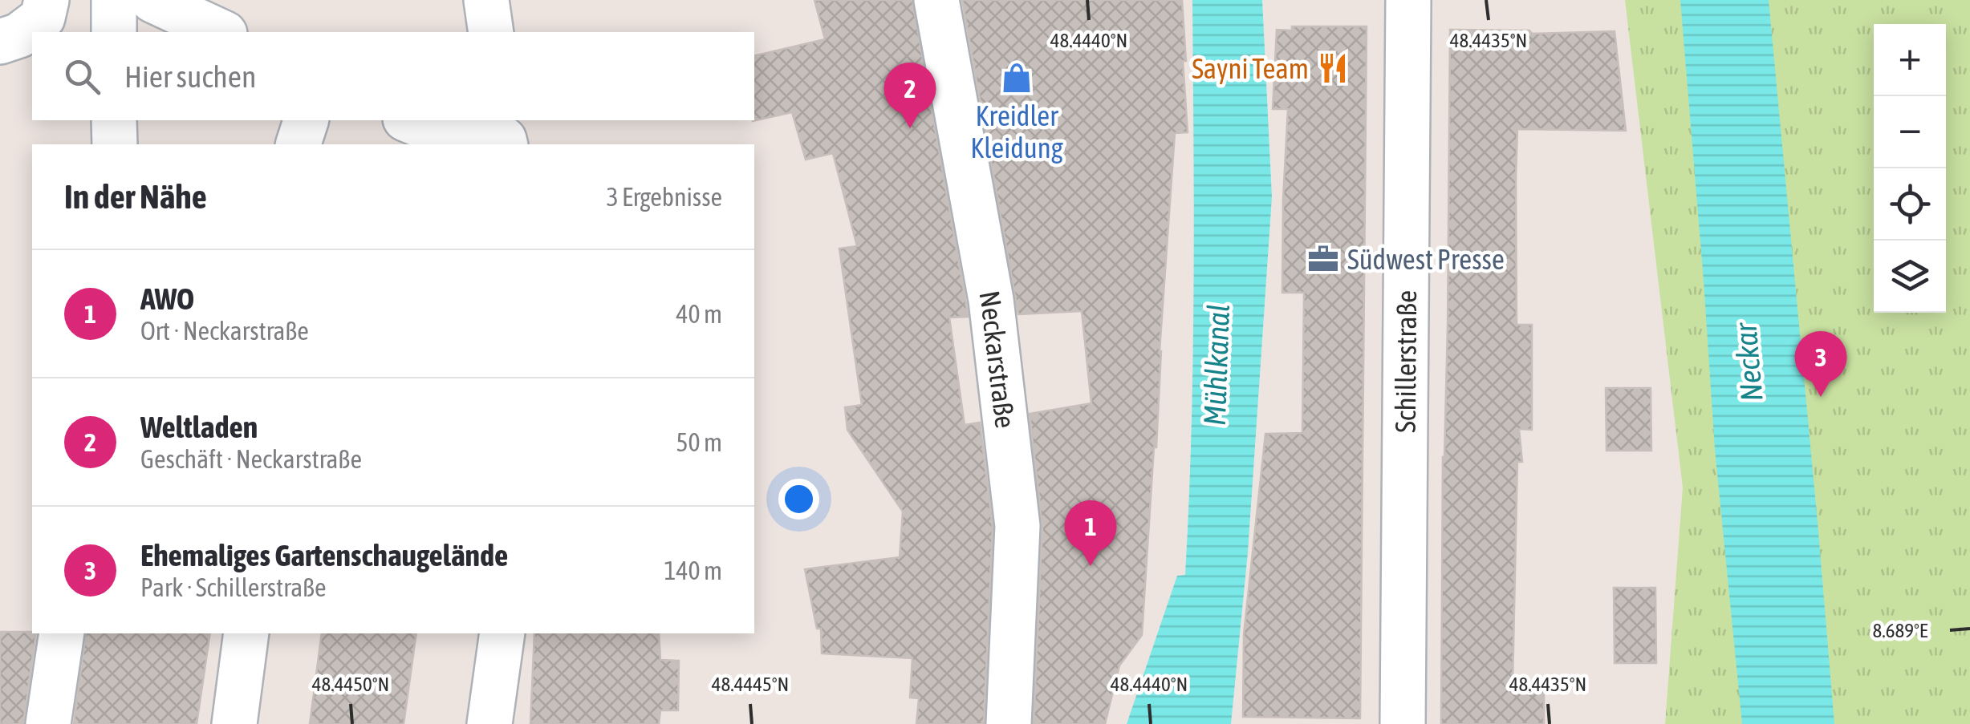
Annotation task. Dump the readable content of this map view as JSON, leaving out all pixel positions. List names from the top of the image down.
{
  "streets": {
    "street": ["Neckarstraße", "Schillerstraße"]
  },
  "water": ["Neckar", "Mühlkanal"],
  "places": {
    "restaurant": ["Sayni Team"],
    "shop": ["Kreidler Kleidung"],
    "office": ["Südwest Presse"]
  },
  "page": {
    "map_buttons": ["+", "−"],
    "search": "Hier suchen",
    "pins": ["2", "3", "1"],
    "heading": ["In der Nähe", "3 Ergebnisse"],
    "list": [
      {
        "mark": "1",
        "name": "AWO",
        "note": "Ort · Neckarstraße",
        "value": "40 m"
      },
      {
        "mark": "2",
        "name": "Weltladen",
        "note": "Geschäft · Neckarstraße",
        "value": "50 m"
      },
      {
        "mark": "3",
        "name": "Ehemaliges Gartenschaugelände",
        "note": "Park · Schillerstraße",
        "value": "140 m"
      }
    ]
  },
  "coordinates": [
    "48.4440°N",
    "48.4435°N",
    "8.689°E",
    "48.4450°N",
    "48.4445°N"
  ]
}
